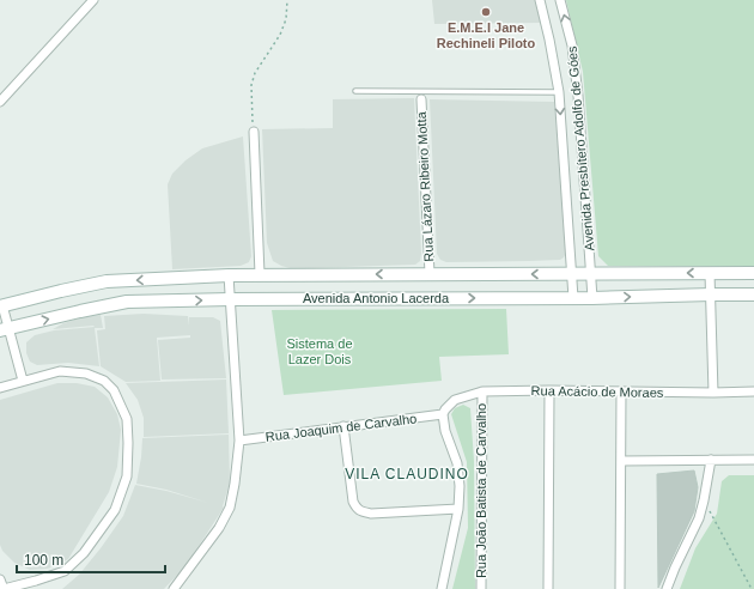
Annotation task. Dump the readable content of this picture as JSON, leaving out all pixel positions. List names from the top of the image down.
{
  "streets": {
    "main road": ["Avenida Antonio Lacerda"],
    "street": [
      "Avenida Presbítero Adolfo de Góes",
      "Rua Lázaro Ribeiro Motta",
      "Rua Acácio de Moraes",
      "Rua Joaquim de Carvalho",
      "Rua João Batista de Carvalho"
    ]
  },
  "crossings": [
    ["Avenida Presbítero Adolfo de Góes", "Avenida Antonio Lacerda"],
    ["Rua Lázaro Ribeiro Motta", "Avenida Antonio Lacerda"],
    ["Rua Acácio de Moraes", "Rua Joaquim de Carvalho"],
    ["Rua Acácio de Moraes", "Rua João Batista de Carvalho"]
  ],
  "districts": ["VILA CLAUDINO"],
  "parks": ["Sistema de Lazer Dois"],
  "places": ["E.M.E.I Jane Rechineli Piloto"],
  "scale_bar": "100 m"
}
